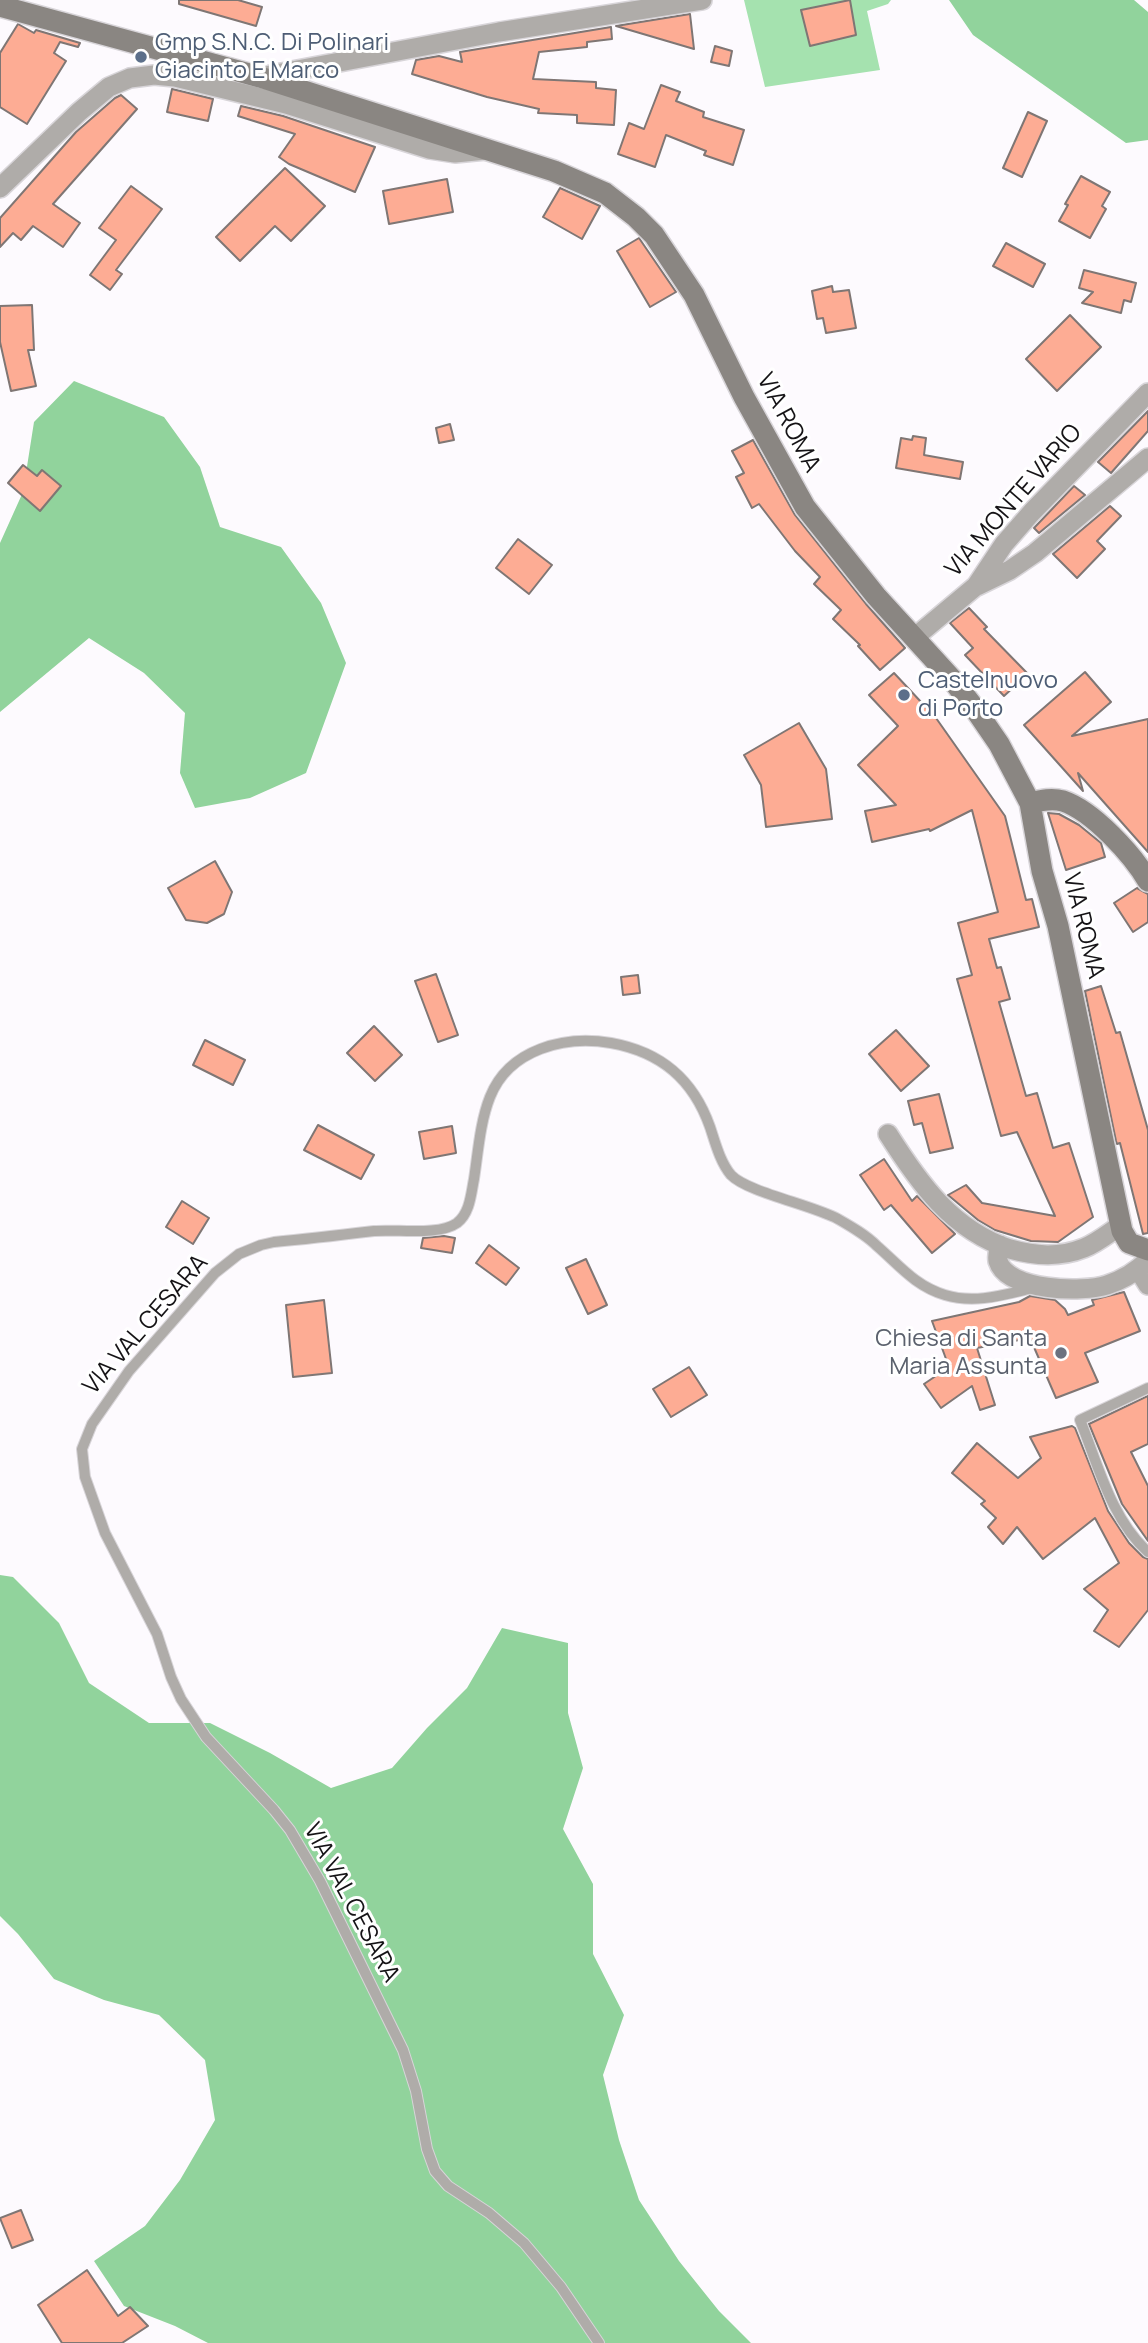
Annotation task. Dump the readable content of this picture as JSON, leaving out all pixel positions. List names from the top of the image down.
{
  "streets": {
    "main road": ["VIA ROMA"],
    "street": ["VIA MONTE VARIO"],
    "lane": ["VIA VAL CESARA"]
  },
  "crossings": [
    ["VIA ROMA", "VIA MONTE VARIO"]
  ],
  "places": ["Gmp S.N.C. Di Polinari Giacinto E Marco", "Castelnuovo di Porto", "Chiesa di Santa Maria Assunta"]
}
